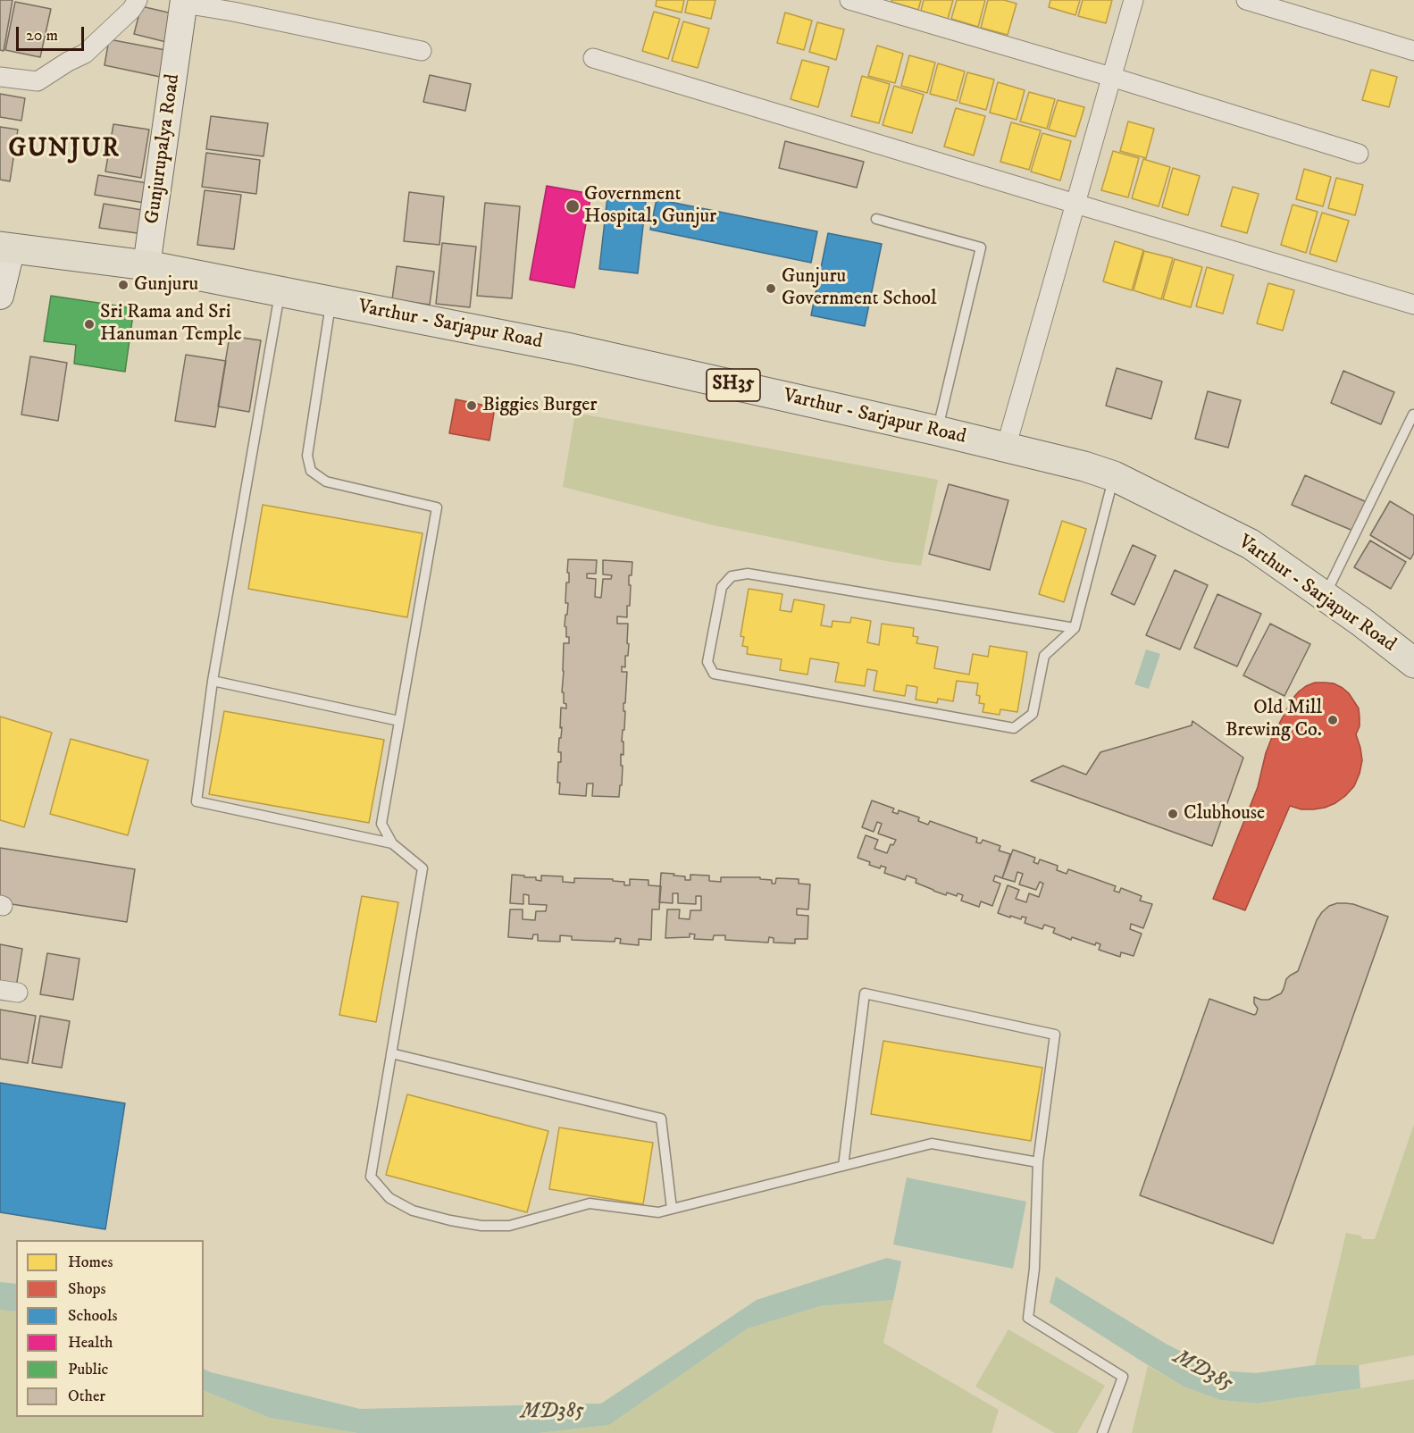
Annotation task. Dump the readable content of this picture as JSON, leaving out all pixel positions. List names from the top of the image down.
{
  "streets": {
    "main road": ["Varthur - Sarjapur Road", "SH35"],
    "street": ["Gunjurupalya Road"]
  },
  "crossings": [
    ["Gunjurupalya Road", "Varthur - Sarjapur Road"]
  ],
  "districts": ["GUNJUR"],
  "water": ["MD385"],
  "places": [
    "Government Hospital, Gunjur",
    "Gunjuru",
    "Gunjuru Government School",
    "Sri Rama and Sri Hanuman Temple",
    "Biggies Burger",
    "Old Mill Brewing Co.",
    "Clubhouse"
  ],
  "legend": [
    "Homes",
    "Shops",
    "Schools",
    "Health",
    "Public",
    "Other"
  ],
  "scale_bar": "20 m"
}
